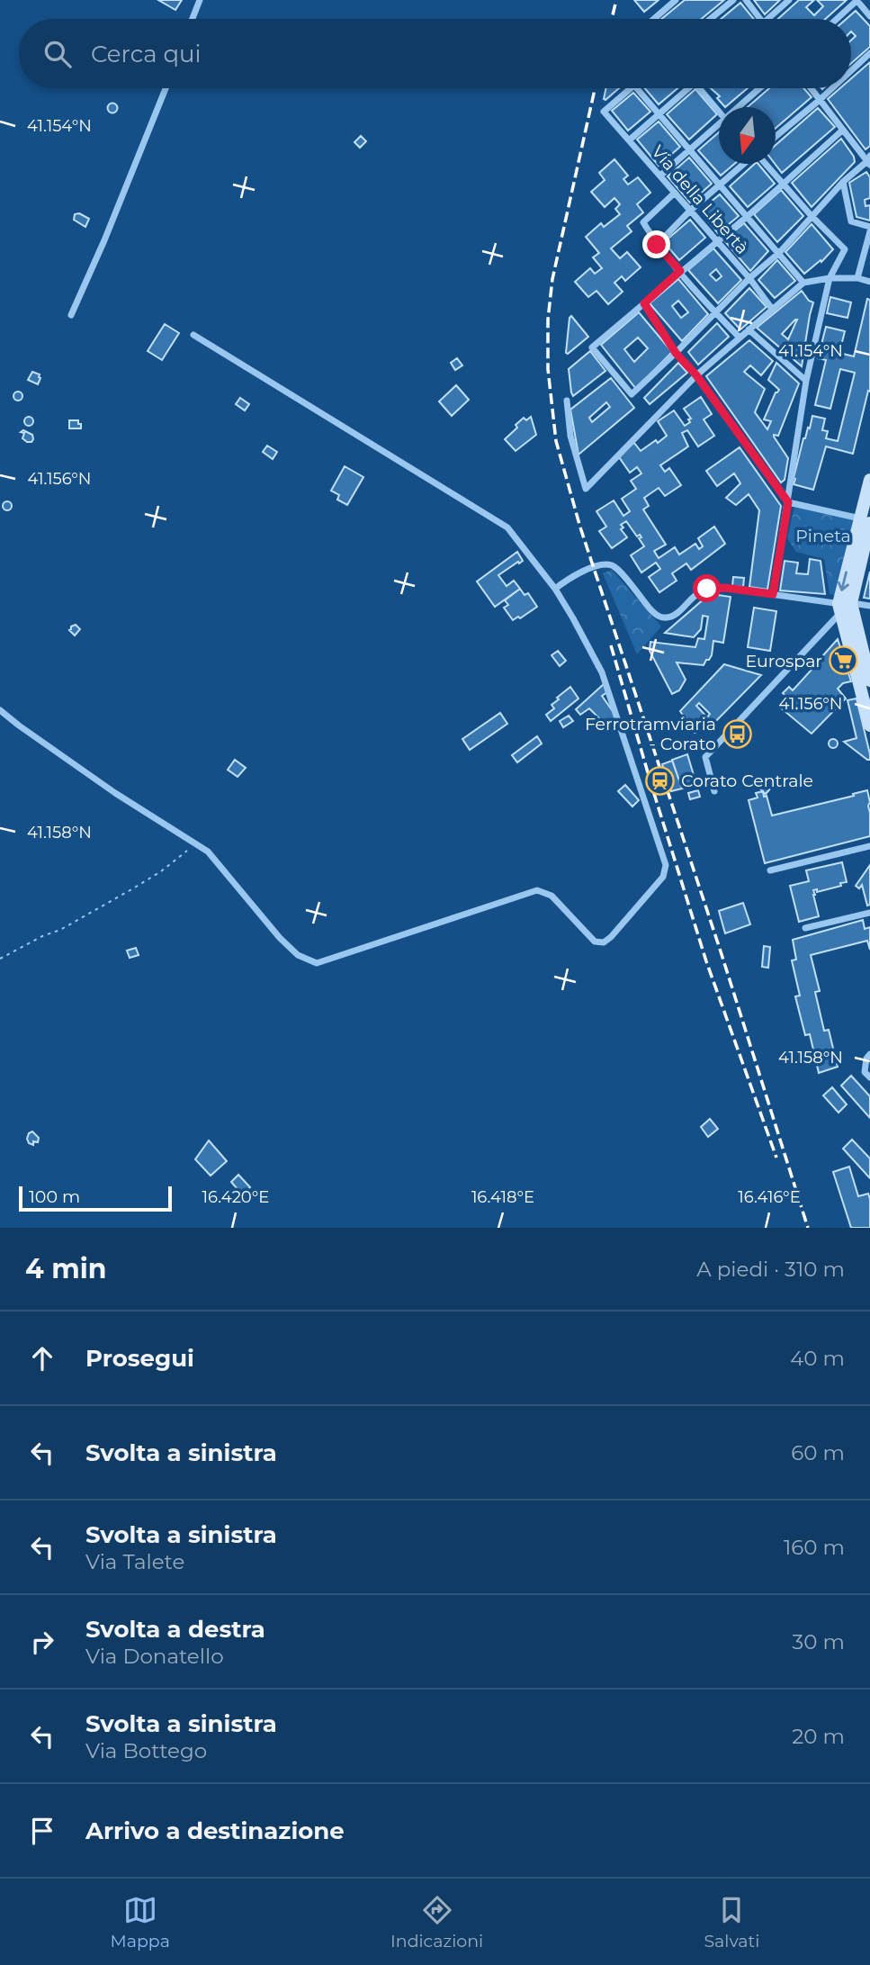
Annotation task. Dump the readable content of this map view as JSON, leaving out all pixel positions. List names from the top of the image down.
{
  "streets": {
    "street": ["Via della Libertà"]
  },
  "parks": ["Pineta"],
  "places": {
    "supermarket": ["Eurospar"],
    "bus stop": ["Ferrotramviaria - Corato"],
    "station": ["Corato Centrale"]
  },
  "scale_bar": "100 m",
  "north": "bottom",
  "page": {
    "search": "Cerca qui",
    "scale": "100 m",
    "heading": ["4 min", "A piedi · 310 m"],
    "list": [
      ["Prosegui", "40 m"],
      ["Svolta a sinistra", "60 m"],
      ["Svolta a sinistra", "Via Talete", "160 m"],
      ["Svolta a destra", "Via Donatello", "30 m"],
      ["Svolta a sinistra", "Via Bottego", "20 m"],
      "Arrivo a destinazione"
    ],
    "nav": ["Mappa", "Indicazioni", "Salvati"]
  },
  "coordinates": [
    "41.154°N",
    "41.156°N",
    "41.158°N",
    "16.420°E",
    "16.418°E",
    "16.416°E"
  ]
}
